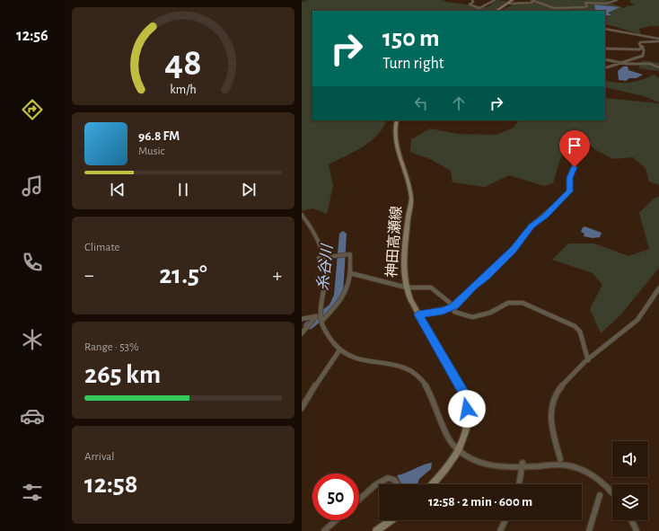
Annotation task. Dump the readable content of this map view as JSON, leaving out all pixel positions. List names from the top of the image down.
{
  "streets": {
    "main road": ["神田高瀬線"]
  },
  "water": ["糸谷川"],
  "page": {
    "tabs": "12:56",
    "turn": ["150 m", "Turn right"],
    "song": ["96.8 FM", "Music"],
    "tile": [
      "Climate",
      ["Range · 53%", "265 km"],
      ["Arrival", "12:58"]
    ],
    "heat": ["−", "21.5°", "+"],
    "limit": "50",
    "trip": "12:58 · 2 min · 600 m",
    "gauge": ["48", "km/h"]
  }
}
